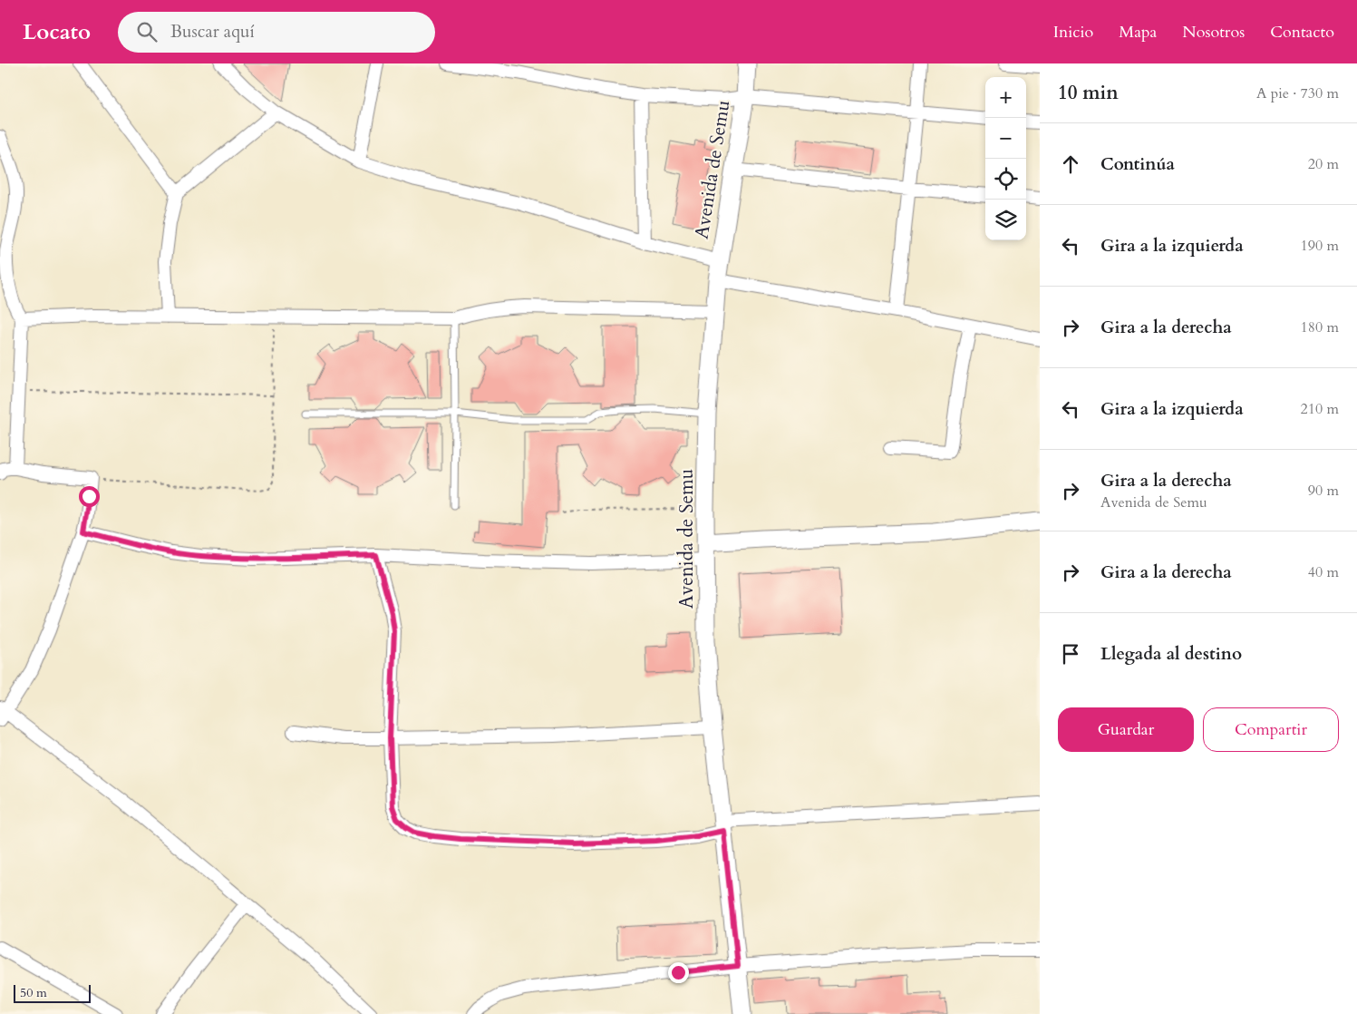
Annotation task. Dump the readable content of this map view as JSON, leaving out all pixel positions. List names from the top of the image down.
{
  "streets": {
    "main road": ["Avenida de Semu"]
  },
  "scale_bar": "50 m",
  "page": {
    "header": "Locato",
    "search": "Buscar aquí",
    "nav": [
      "Inicio",
      "Mapa",
      "Nosotros",
      "Contacto"
    ],
    "heading": ["10 min", "A pie · 730 m"],
    "map_buttons": ["+", "−"],
    "list": [
      ["Continúa", "20 m"],
      ["Gira a la izquierda", "190 m"],
      ["Gira a la derecha", "180 m"],
      ["Gira a la izquierda", "210 m"],
      ["Gira a la derecha", "Avenida de Semu", "90 m"],
      ["Gira a la derecha", "40 m"],
      "Llegada al destino"
    ],
    "buttons": ["Guardar", "Compartir"],
    "scale": "50 m"
  }
}
